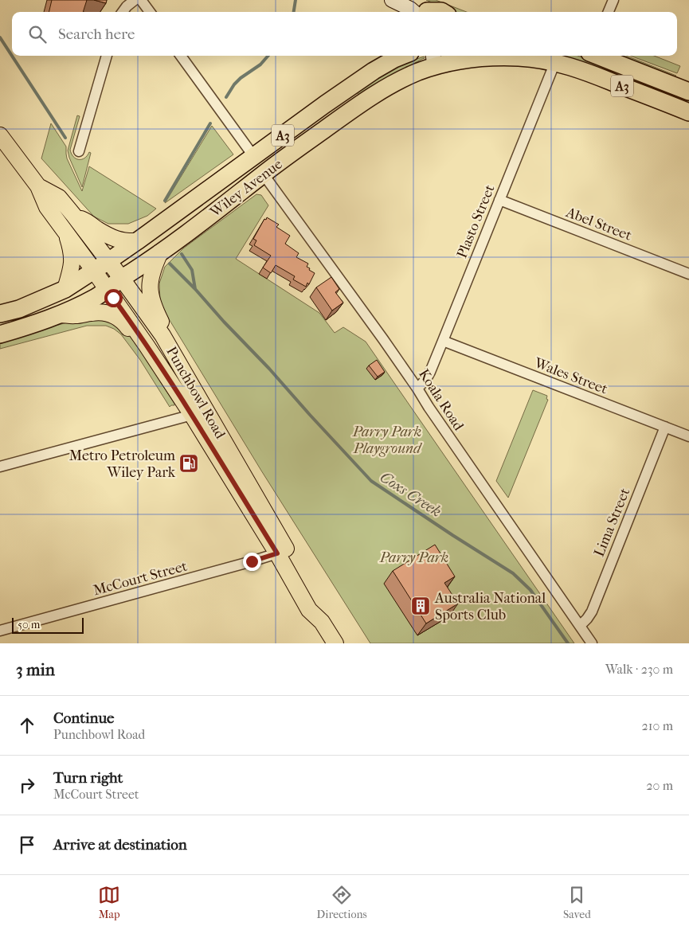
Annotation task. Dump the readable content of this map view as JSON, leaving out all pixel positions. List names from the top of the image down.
{
  "streets": {
    "highway": ["A3", "Wiley Avenue"],
    "main road": ["Punchbowl Road"],
    "street": [
      "Plasto Street",
      "Abel Street",
      "Wales Street",
      "Koala Road",
      "Lima Street",
      "McCourt Street"
    ]
  },
  "crossings": [
    ["A3", "Wiley Avenue"],
    ["A3", "Plasto Street"],
    ["A3", "Punchbowl Road"],
    ["Wiley Avenue", "Punchbowl Road"],
    ["Wiley Avenue", "Koala Road"],
    ["Plasto Street", "Abel Street"],
    ["Plasto Street", "Wales Street"],
    ["Plasto Street", "Koala Road"],
    ["Wales Street", "Lima Street"],
    ["Punchbowl Road", "McCourt Street"],
    ["Koala Road", "Lima Street"]
  ],
  "water": ["Coxs Creek"],
  "parks": ["Parry Park Playground", "Parry Park"],
  "places": {
    "fuel station": ["Metro Petroleum Wiley Park"],
    "building": ["Australia National Sports Club"]
  },
  "scale_bar": "50 m",
  "page": {
    "search": "Search here",
    "scale": "50 m",
    "heading": ["3 min", "Walk · 230 m"],
    "list": [
      ["Continue", "Punchbowl Road", "210 m"],
      ["Turn right", "McCourt Street", "20 m"],
      "Arrive at destination"
    ],
    "nav": ["Map", "Directions", "Saved"]
  }
}
